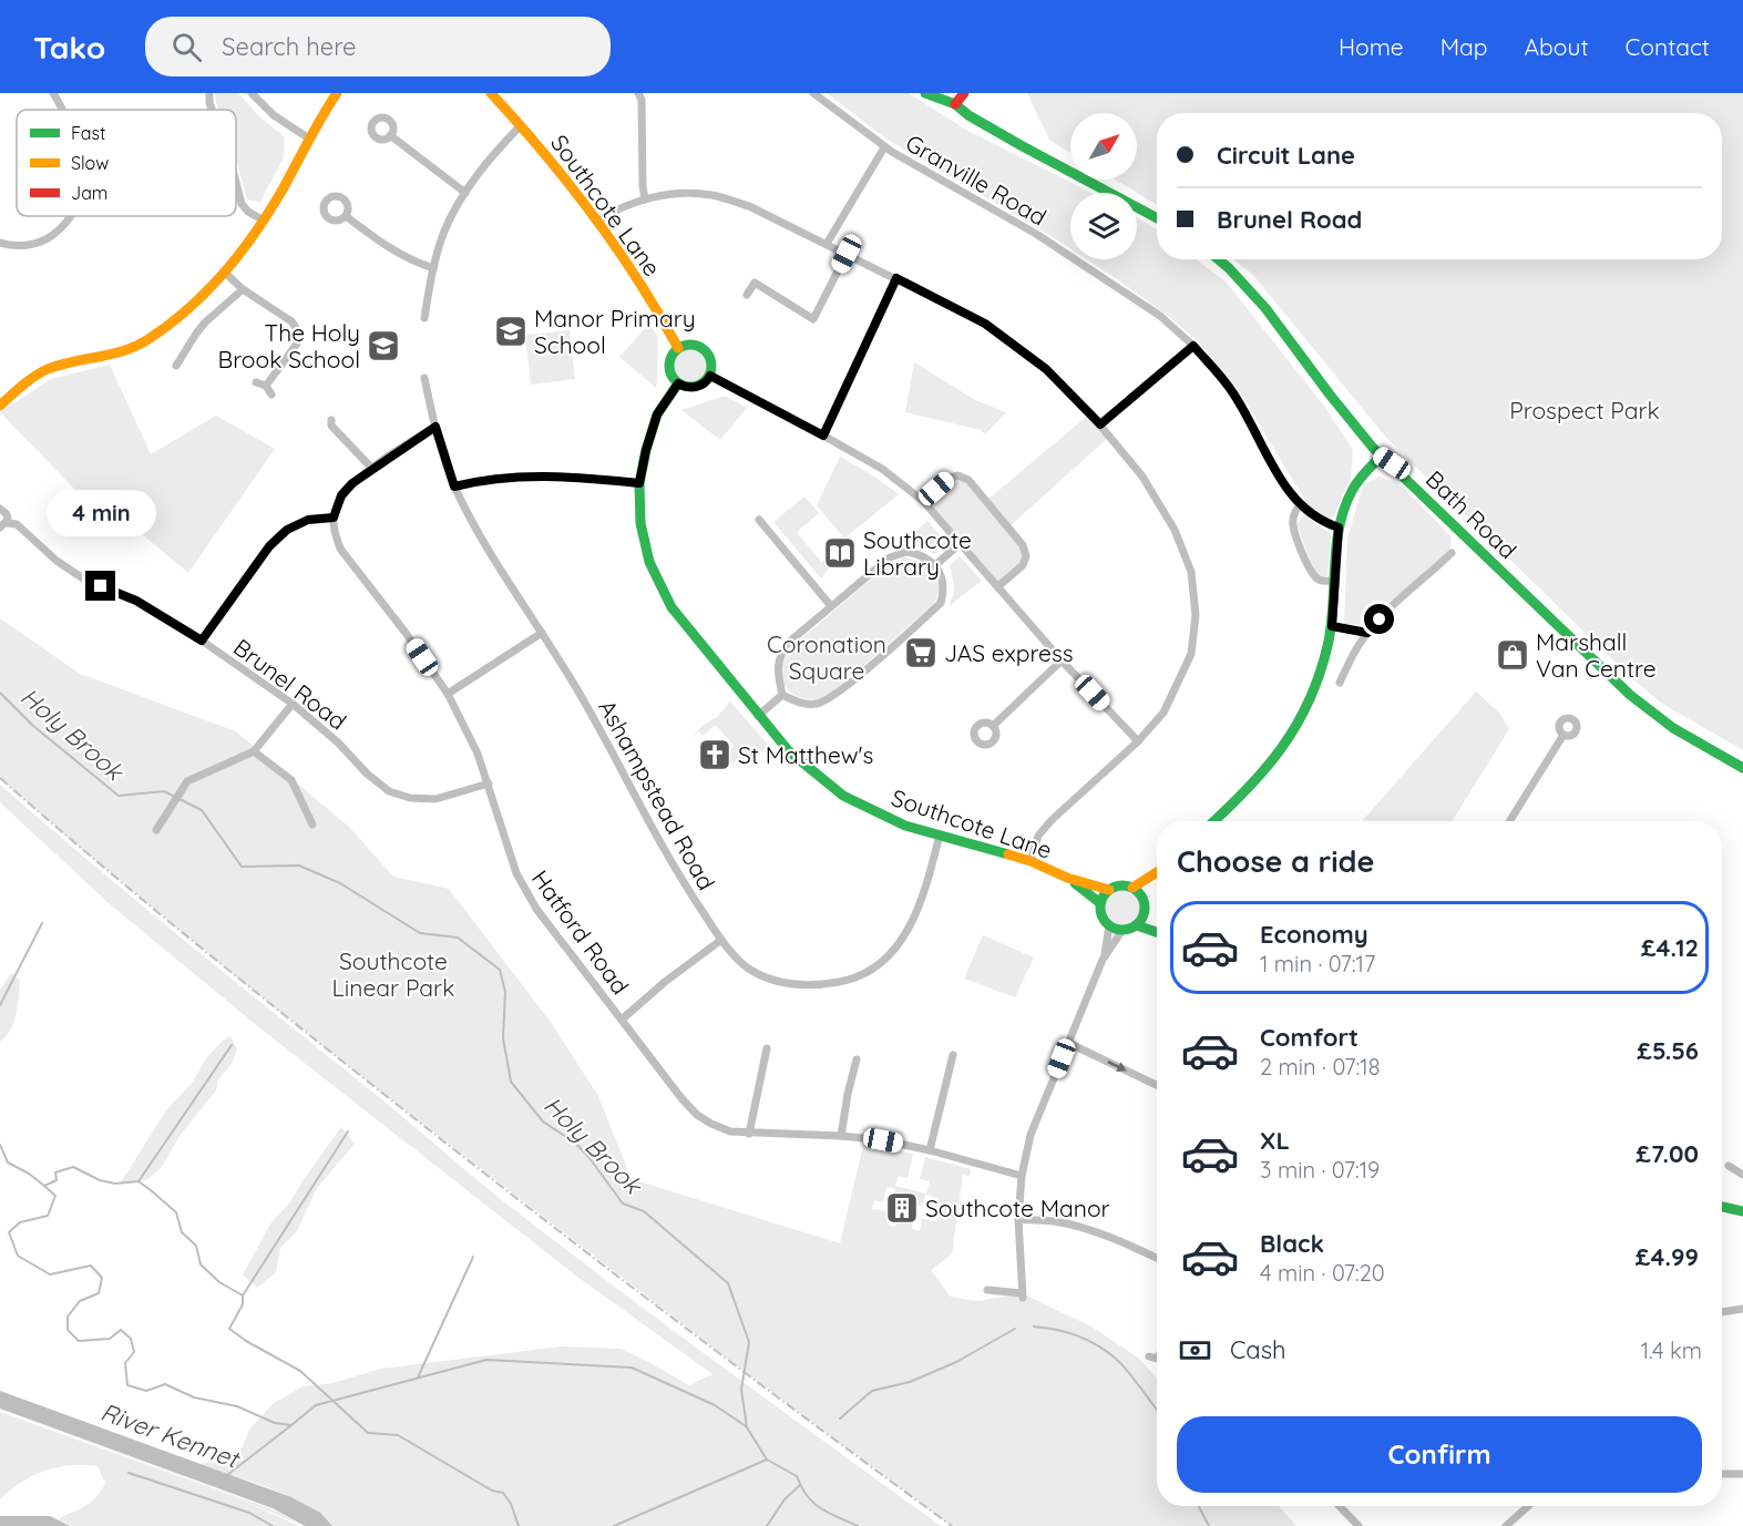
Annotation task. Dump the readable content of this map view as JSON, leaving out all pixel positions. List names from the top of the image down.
{
  "streets": {
    "street": [
      "Granville Road",
      "Southcote Lane",
      "Bath Road",
      "Brunel Road",
      "Ashampstead Road",
      "Hatford Road"
    ]
  },
  "crossings": [
    ["Southcote Lane", "Ashampstead Road"],
    ["Brunel Road", "Hatford Road"]
  ],
  "water": ["Holy Brook", "River Kennet"],
  "parks": ["Prospect Park", "Coronation Square", "Southcote Linear Park"],
  "places": {
    "school or university": ["Manor Primary School", "The Holy Brook School"],
    "library": ["Southcote Library"],
    "supermarket": ["JAS express"],
    "shop": ["Marshall Van Centre"],
    "church": ["St Matthew's"],
    "building": ["Southcote Manor"]
  },
  "legend": ["Fast", "Slow", "Jam"],
  "north": "top right",
  "page": {
    "header": "Tako",
    "search": "Search here",
    "nav": [
      "Home",
      "Map",
      "About",
      "Contact"
    ],
    "banner": ["Circuit Lane", "Brunel Road"],
    "bubble": "4 min",
    "heading": "Choose a ride",
    "list": [
      {
        "name": "Economy",
        "note": "1 min · 07:17",
        "value": "£4.12"
      },
      {
        "name": "Comfort",
        "note": "2 min · 07:18",
        "value": "£5.56"
      },
      {
        "name": "XL",
        "note": "3 min · 07:19",
        "value": "£7.00"
      },
      {
        "name": "Black",
        "note": "4 min · 07:20",
        "value": "£4.99"
      }
    ],
    "pay": ["Cash", "1.4 km"],
    "buttons": "Confirm"
  }
}
